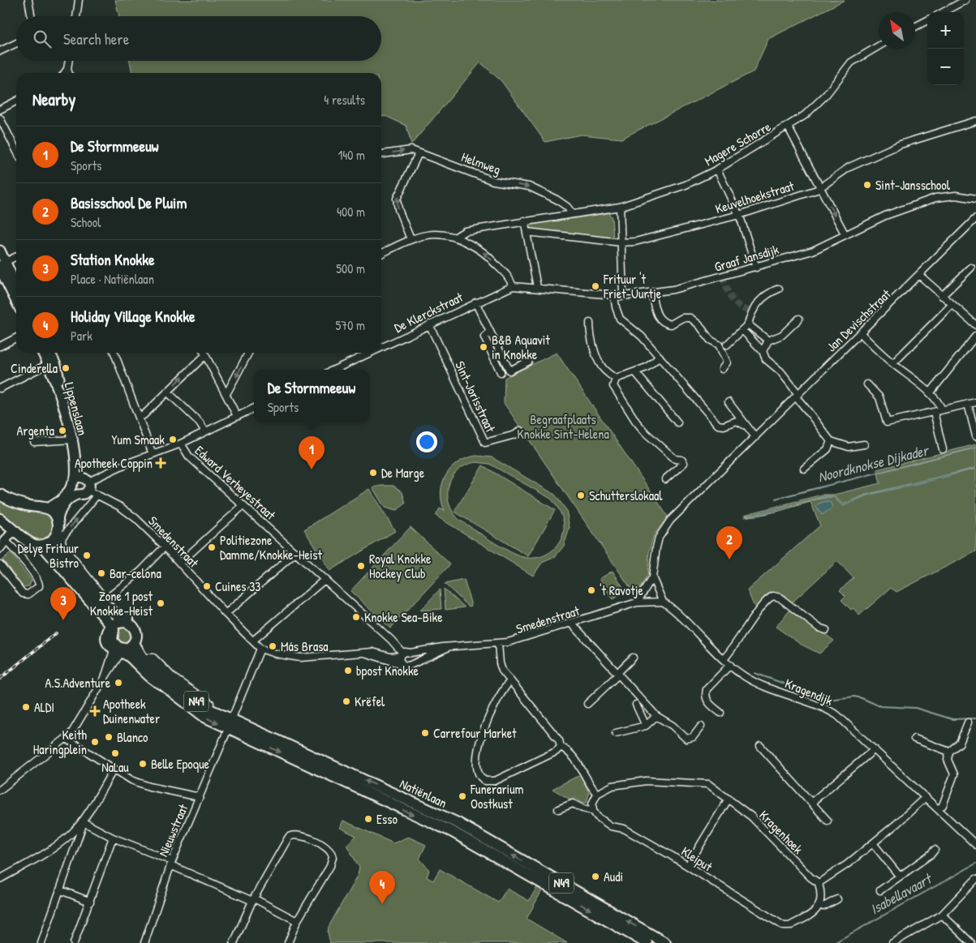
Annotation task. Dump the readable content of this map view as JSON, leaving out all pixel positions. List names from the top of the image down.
{
  "streets": {
    "main road": ["Lippenslaan", "N49", "Natiënlaan"],
    "street": [
      "Magere Schorre",
      "Helmweg",
      "Keuvelhoekstraat",
      "Graaf Jansdijk",
      "De Klerckstraat",
      "Jan Devischstraat",
      "Sint-Jorisstraat",
      "Edward Verheyestraat",
      "Smedenstraat",
      "Kragendijk",
      "Nieuwstraat",
      "Kragenhoek",
      "Kleiput"
    ]
  },
  "crossings": [
    ["Magere Schorre", "Helmweg"],
    ["Graaf Jansdijk", "De Klerckstraat"],
    ["De Klerckstraat", "Sint-Jorisstraat"],
    ["Jan Devischstraat", "Smedenstraat"],
    ["Jan Devischstraat", "Kragendijk"],
    ["Lippenslaan", "Smedenstraat"],
    ["Edward Verheyestraat", "Smedenstraat"],
    ["Smedenstraat", "Kragendijk"],
    ["Smedenstraat", "Nieuwstraat"],
    ["N49", "Natiënlaan"],
    ["Natiënlaan", "Nieuwstraat"]
  ],
  "one_way": ["Helmweg"],
  "water": ["Noordknokse Dijkader", "Isabellavaart"],
  "parks": ["Begraafplaats Knokke Sint-Helena"],
  "places": {
    "other": [
      "Sint-Jansschool",
      "Frituur 't Friet-Uurtje",
      "B&B Aquavit in Knokke",
      "Cinderella",
      "Argenta",
      "Yum Smaak",
      "De Marge",
      "Schutterslokaal",
      "Politiezone Damme/Knokke-Heist",
      "Delye Frituur Bistro",
      "Royal Knokke Hockey Club",
      "Bar-celona",
      "Cuines 33",
      "'t Ravotje",
      "Zone 1 post Knokke-Heist",
      "Knokke Sea-Bike",
      "Más Brasa",
      "bpost Knokke",
      "A.S.Adventure",
      "Krëfel",
      "ALDI",
      "Carrefour Market",
      "Blanco",
      "Keith Haringplein",
      "NaLau",
      "Belle Epoque",
      "Funerarium Oostkust",
      "Esso",
      "Audi"
    ],
    "health": ["Apotheek Coppin", "Apotheek Duinenwater"]
  },
  "north": "top left",
  "page": {
    "map_buttons": ["+", "−"],
    "search": "Search here",
    "heading": ["Nearby", "4 results"],
    "list": [
      {
        "mark": "1",
        "name": "De Stormmeeuw",
        "note": "Sports",
        "value": "140 m"
      },
      {
        "mark": "2",
        "name": "Basisschool De Pluim",
        "note": "School",
        "value": "400 m"
      },
      {
        "mark": "3",
        "name": "Station Knokke",
        "note": "Place · Natiënlaan",
        "value": "500 m"
      },
      {
        "mark": "4",
        "name": "Holiday Village Knokke",
        "note": "Park",
        "value": "570 m"
      }
    ],
    "popup": ["De Stormmeeuw", "Sports"],
    "pins": [
      "1",
      "2",
      "3",
      "4"
    ]
  }
}
